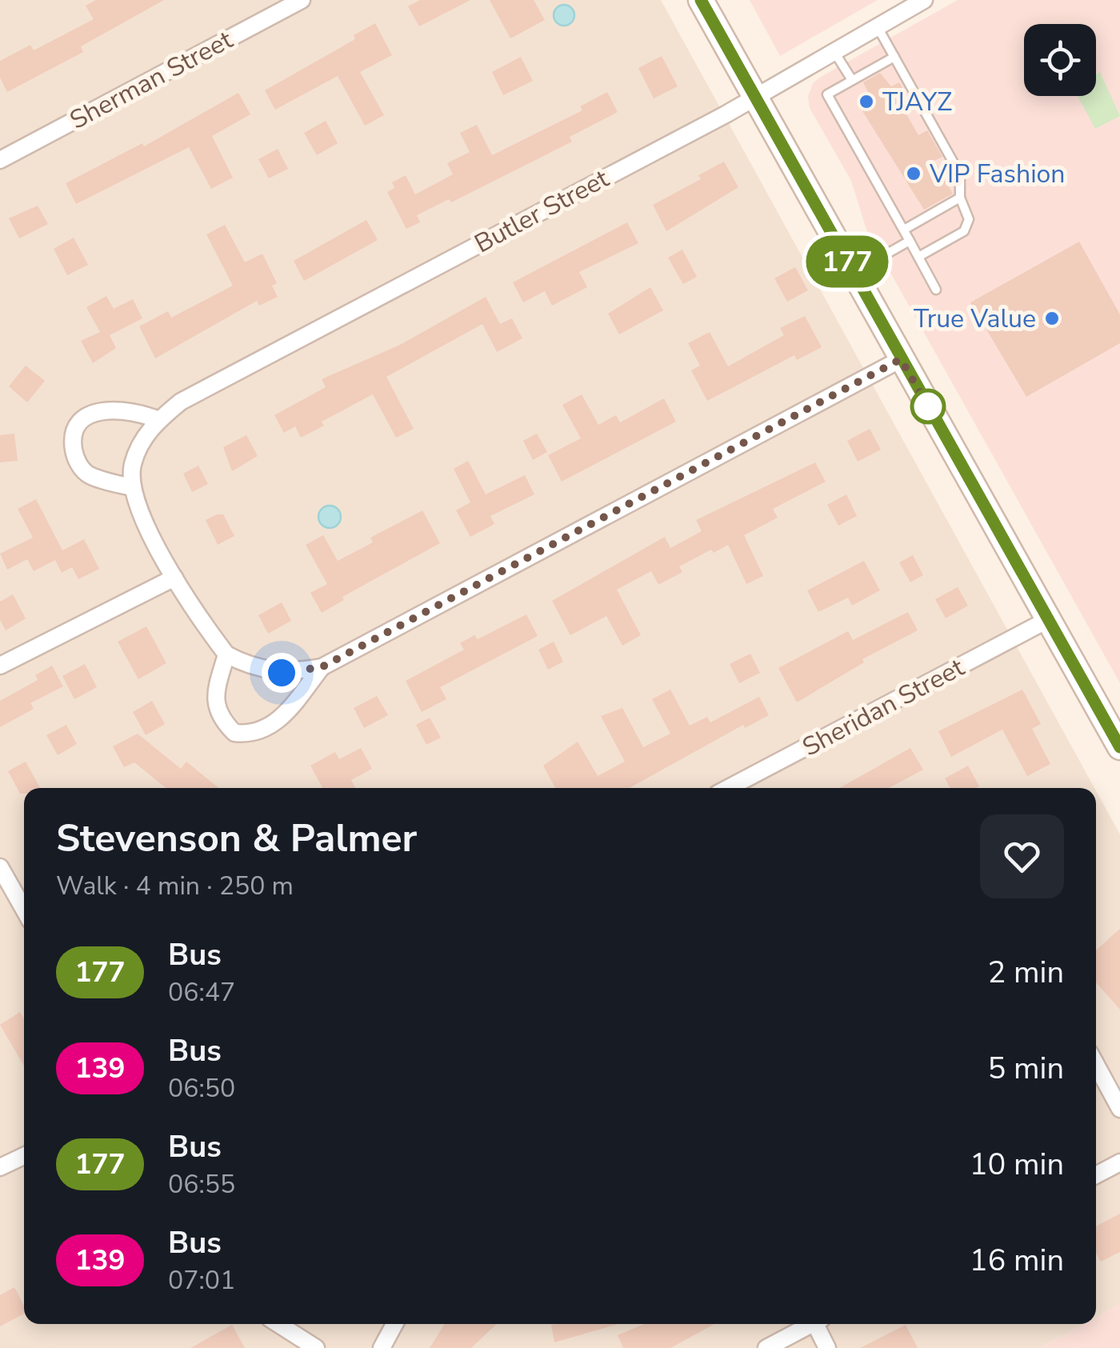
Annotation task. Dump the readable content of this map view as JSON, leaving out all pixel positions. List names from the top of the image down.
{
  "streets": {
    "street": ["Sherman Street", "Butler Street", "Sheridan Street"]
  },
  "places": ["TJAYZ", "VIP Fashion", "True Value"],
  "lines": ["bus line 177"],
  "page": {
    "on_map": "177",
    "heading": ["Stevenson & Palmer", "Walk · 4 min · 250 m"],
    "list": [
      {
        "mark": "177",
        "name": "Bus",
        "note": "06:47",
        "value": "2 min"
      },
      {
        "mark": "139",
        "name": "Bus",
        "note": "06:50",
        "value": "5 min"
      },
      {
        "mark": "177",
        "name": "Bus",
        "note": "06:55",
        "value": "10 min"
      },
      {
        "mark": "139",
        "name": "Bus",
        "note": "07:01",
        "value": "16 min"
      }
    ]
  }
}
